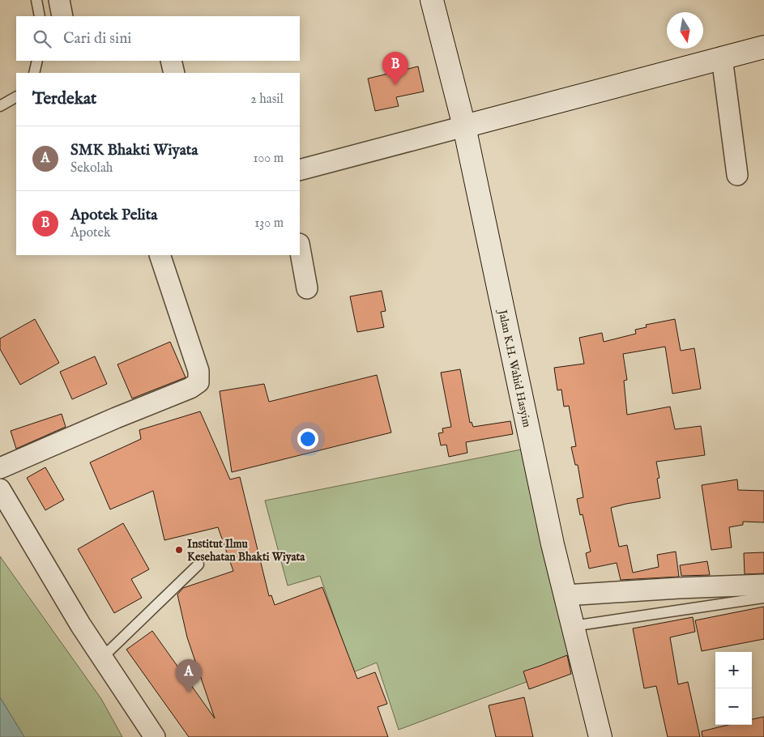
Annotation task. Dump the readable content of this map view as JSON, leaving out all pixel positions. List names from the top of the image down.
{
  "streets": {
    "main road": ["Jalan K.H. Wahid Hasyim"]
  },
  "places": ["Institut Ilmu Kesehatan Bhakti Wiyata"],
  "north": "bottom",
  "page": {
    "search": "Cari di sini",
    "pins": ["B", "A"],
    "heading": ["Terdekat", "2 hasil"],
    "list": [
      {
        "mark": "A",
        "name": "SMK Bhakti Wiyata",
        "note": "Sekolah",
        "value": "100 m"
      },
      {
        "mark": "B",
        "name": "Apotek Pelita",
        "note": "Apotek",
        "value": "130 m"
      }
    ],
    "map_buttons": ["+", "−"]
  }
}
